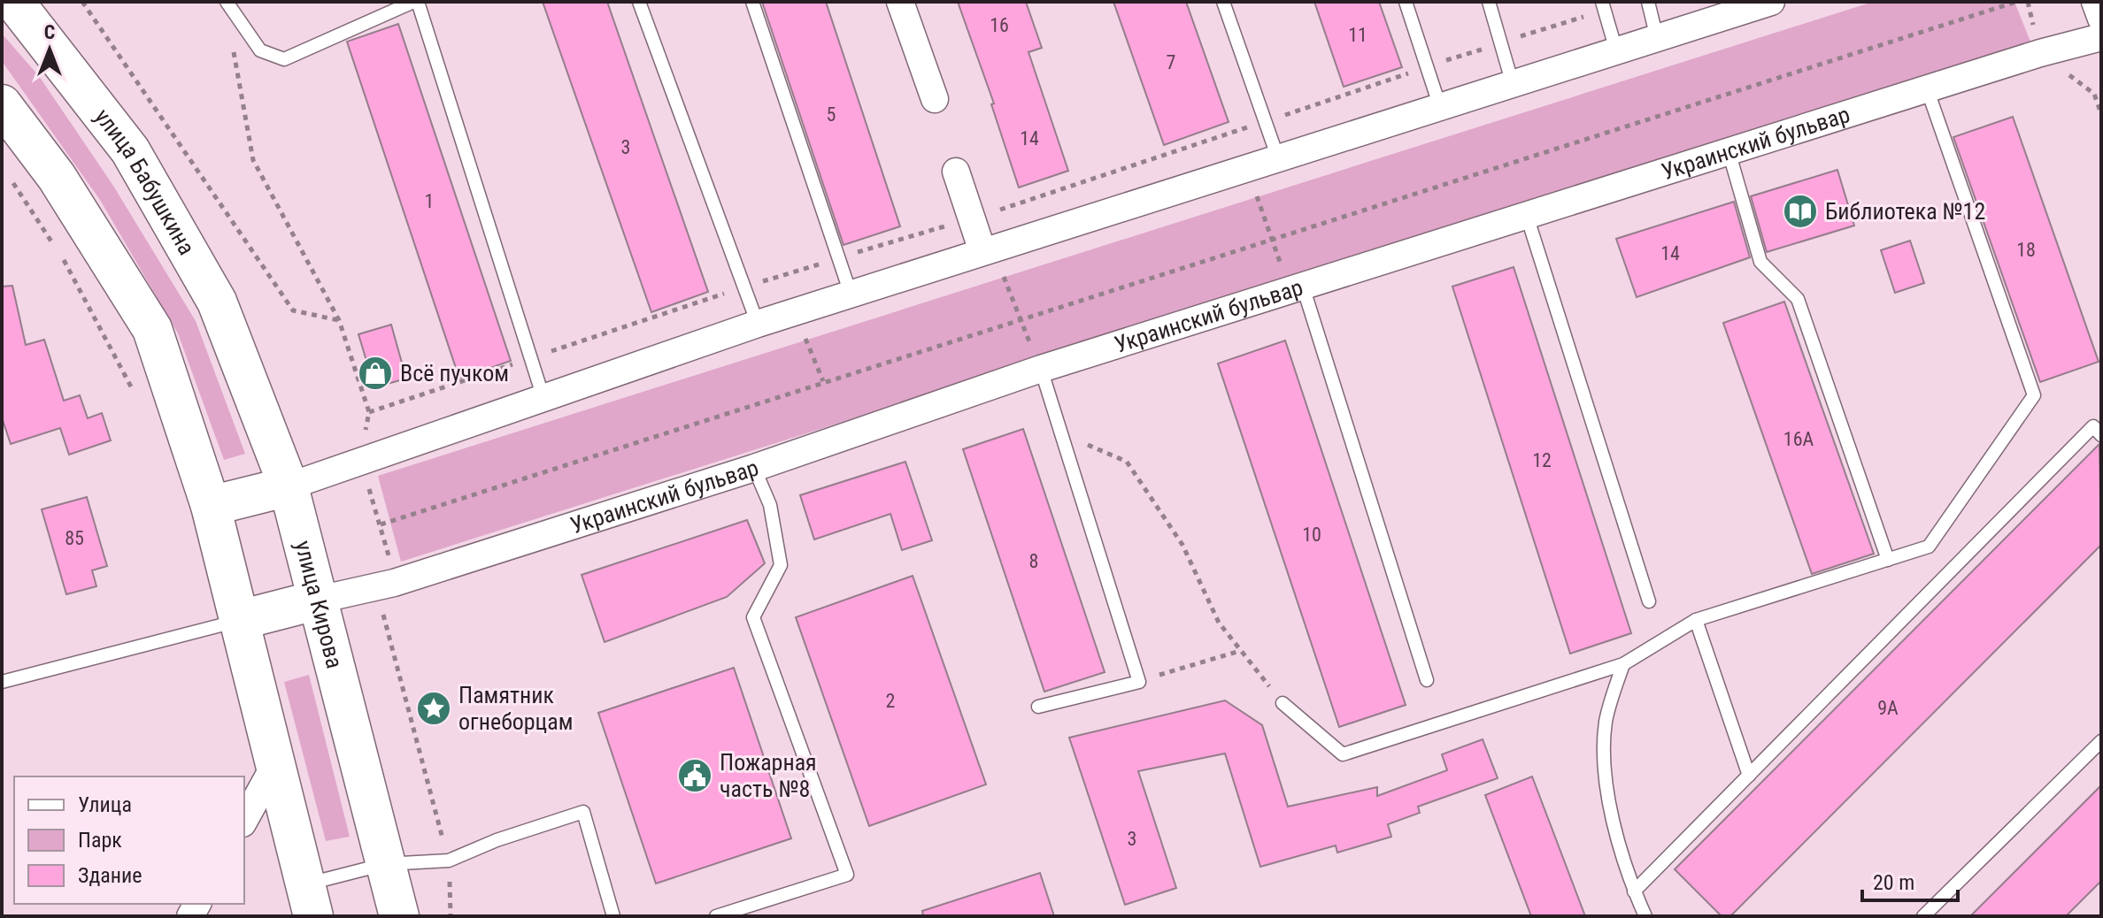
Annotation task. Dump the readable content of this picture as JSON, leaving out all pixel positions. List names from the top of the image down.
{
  "streets": {
    "main road": ["улица Бабушкина", "улица Кирова"],
    "street": ["Украинский бульвар"]
  },
  "crossings": [
    ["Украинский бульвар", "улица Кирова"],
    ["улица Бабушкина", "улица Кирова"]
  ],
  "places": {
    "library": ["Библиотека №12"],
    "shop": ["Всё пучком"],
    "place": ["Памятник огнеборцам"],
    "public building": ["Пожарная часть №8"]
  },
  "house_numbers": [
    "16",
    "11",
    "7",
    "5",
    "14",
    "3",
    "1",
    "18",
    "14",
    "16А",
    "12",
    "10",
    "85",
    "8",
    "2",
    "9А",
    "3"
  ],
  "legend": ["Улица", "Парк", "Здание"],
  "scale_bar": "20 m",
  "north": "top"
}
